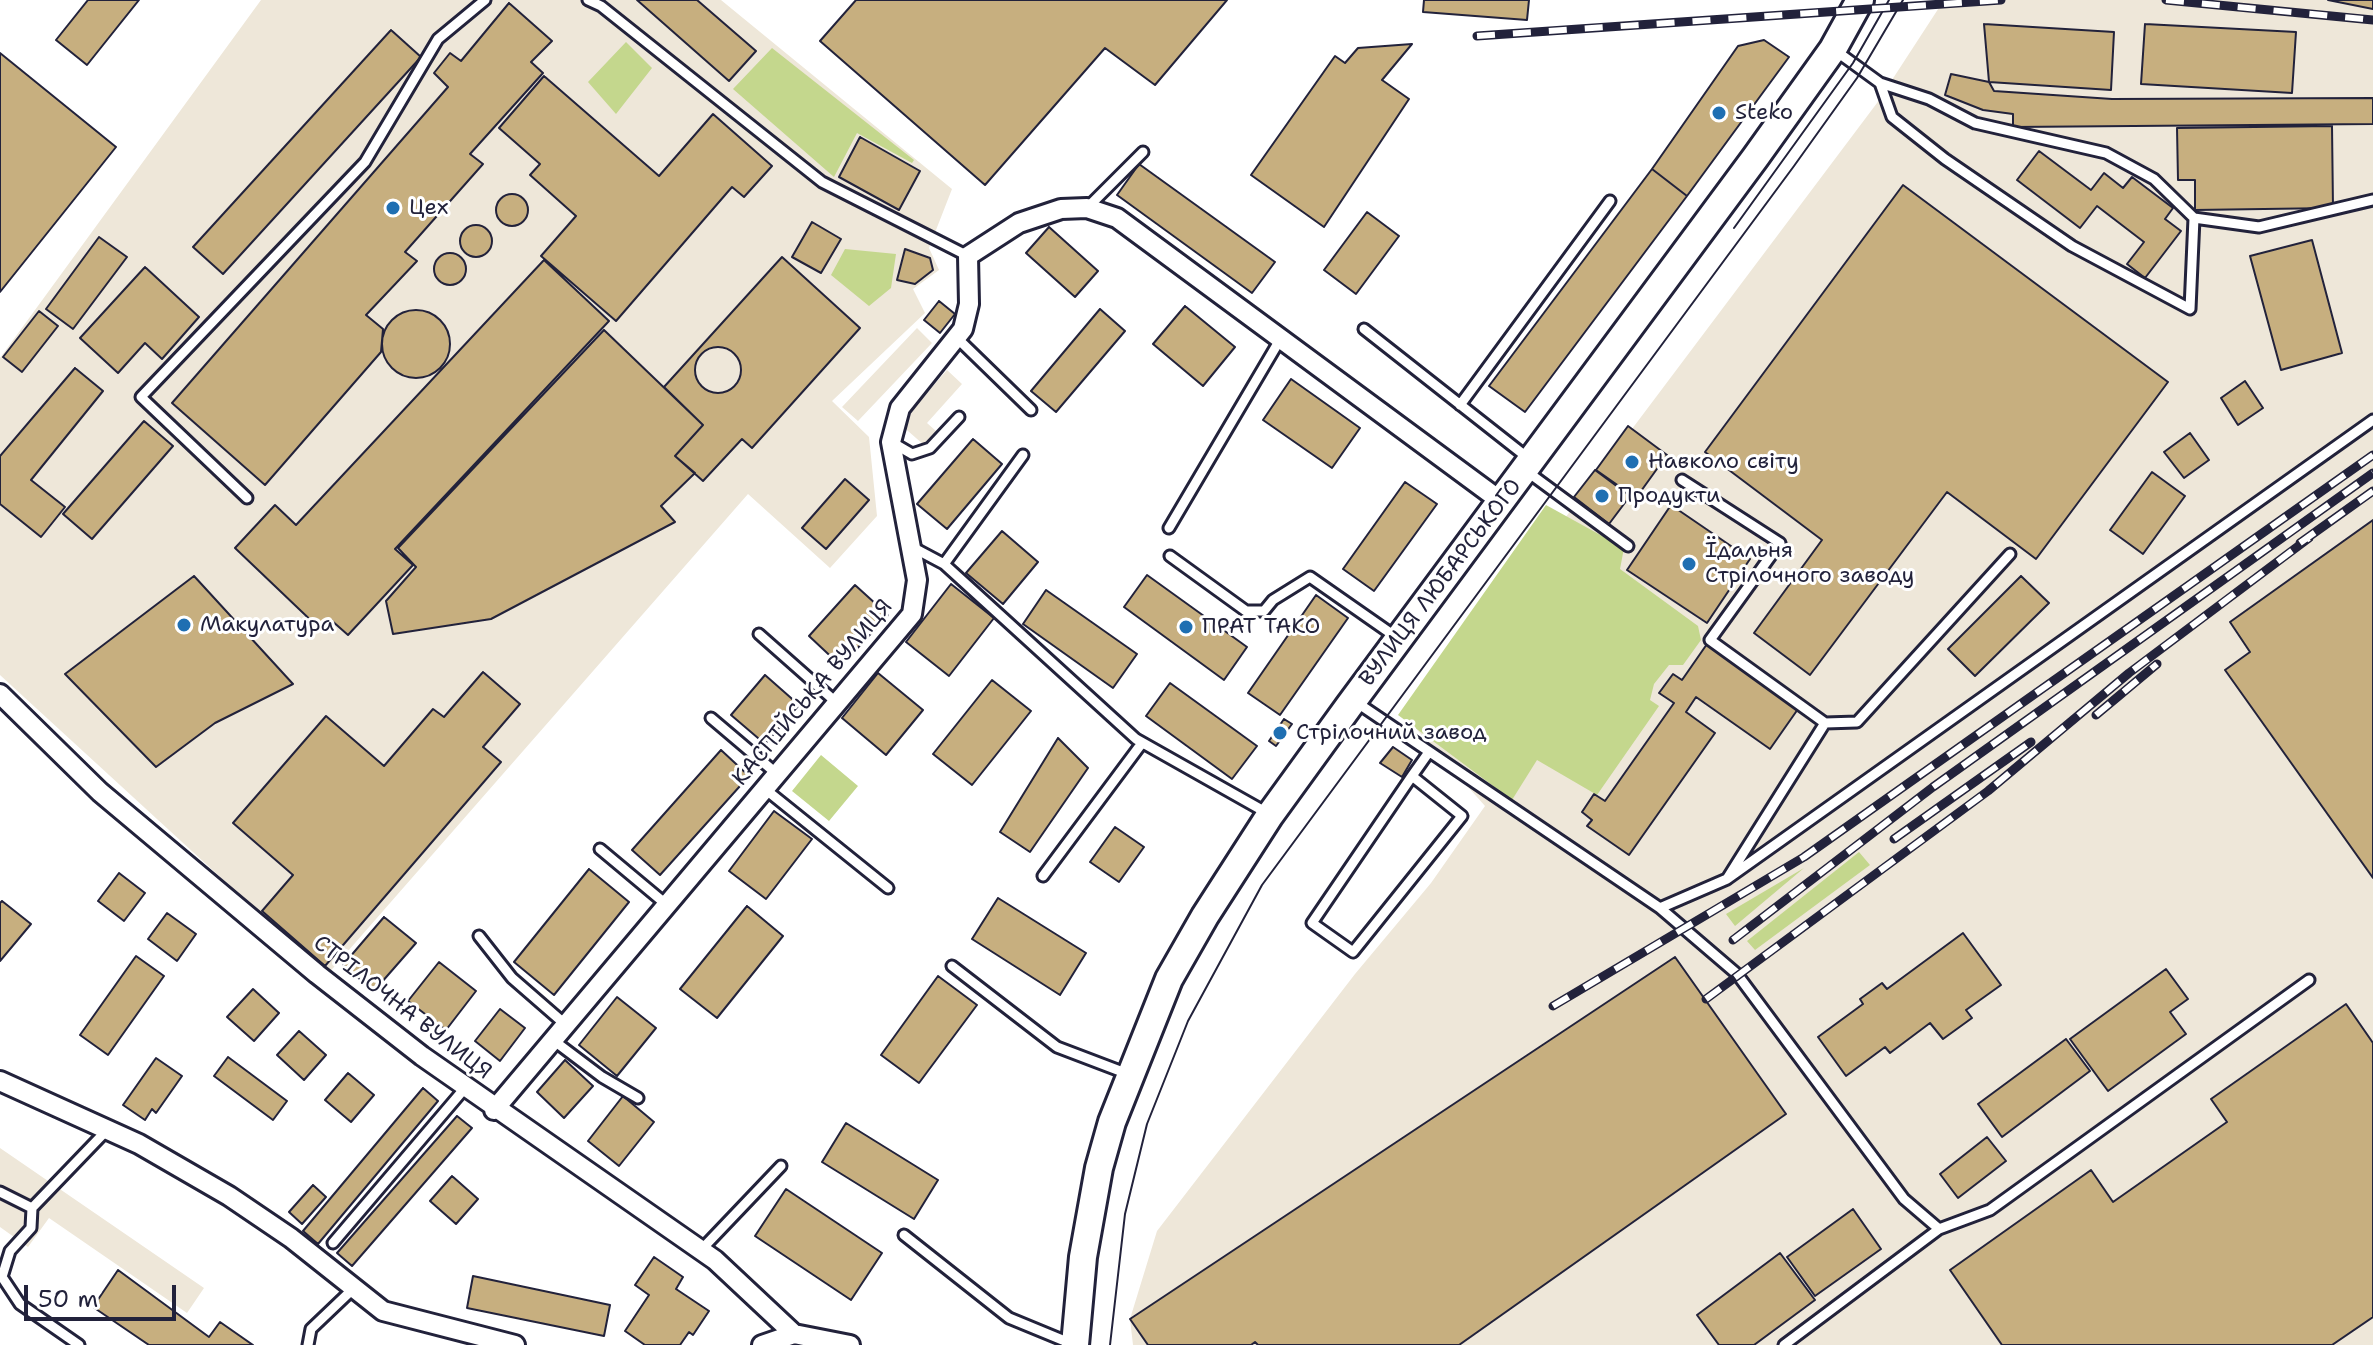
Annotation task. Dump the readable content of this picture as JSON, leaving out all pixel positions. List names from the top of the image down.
{
  "streets": {
    "main road": ["ВУЛИЦЯ ЛЮБАРСЬКОГО"],
    "street": ["КАСПІЙСЬКА ВУЛИЦЯ", "СТРІЛОЧНА ВУЛИЦЯ"]
  },
  "crossings": [
    ["КАСПІЙСЬКА ВУЛИЦЯ", "СТРІЛОЧНА ВУЛИЦЯ"]
  ],
  "places": [
    "Steko",
    "Цех",
    "Навколо світу",
    "Продукти",
    "Їдальня Стрілочного заводу",
    "Макулатура",
    "ПРАТ ТАКО",
    "Стрілочний завод"
  ],
  "scale_bar": "50 m"
}
